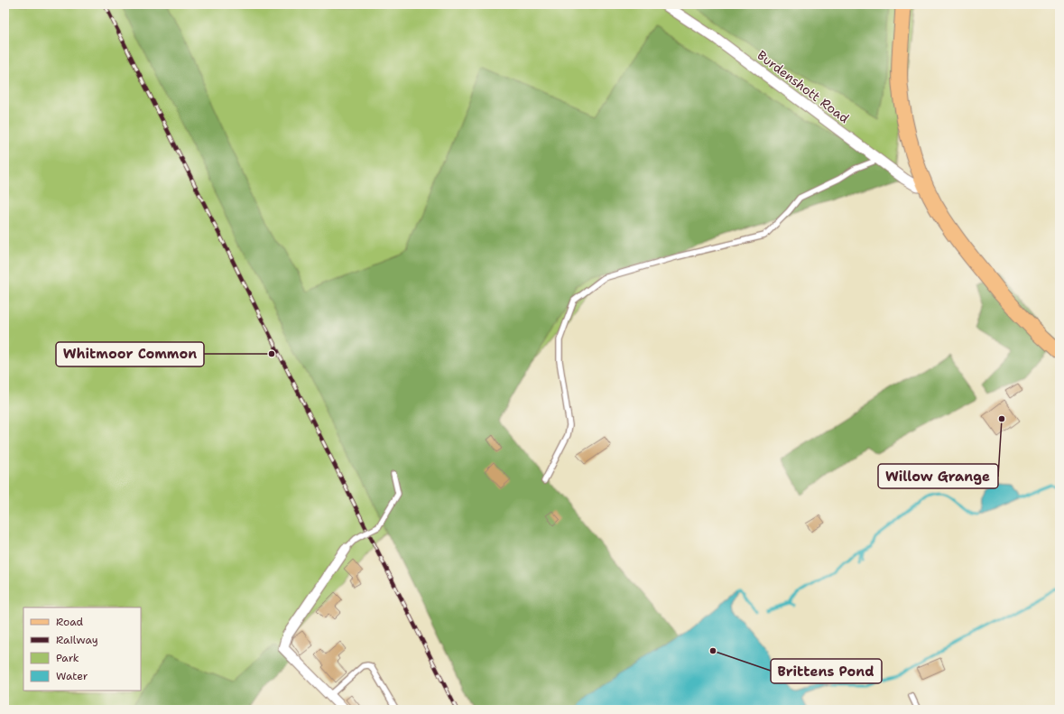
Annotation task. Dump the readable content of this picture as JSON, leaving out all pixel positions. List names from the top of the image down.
{
  "streets": {
    "street": ["Burdenshott Road"]
  },
  "places": ["Whitmoor Common", "Willow Grange", "Brittens Pond"],
  "legend": [
    "Road",
    "Railway",
    "Park",
    "Water"
  ]
}
